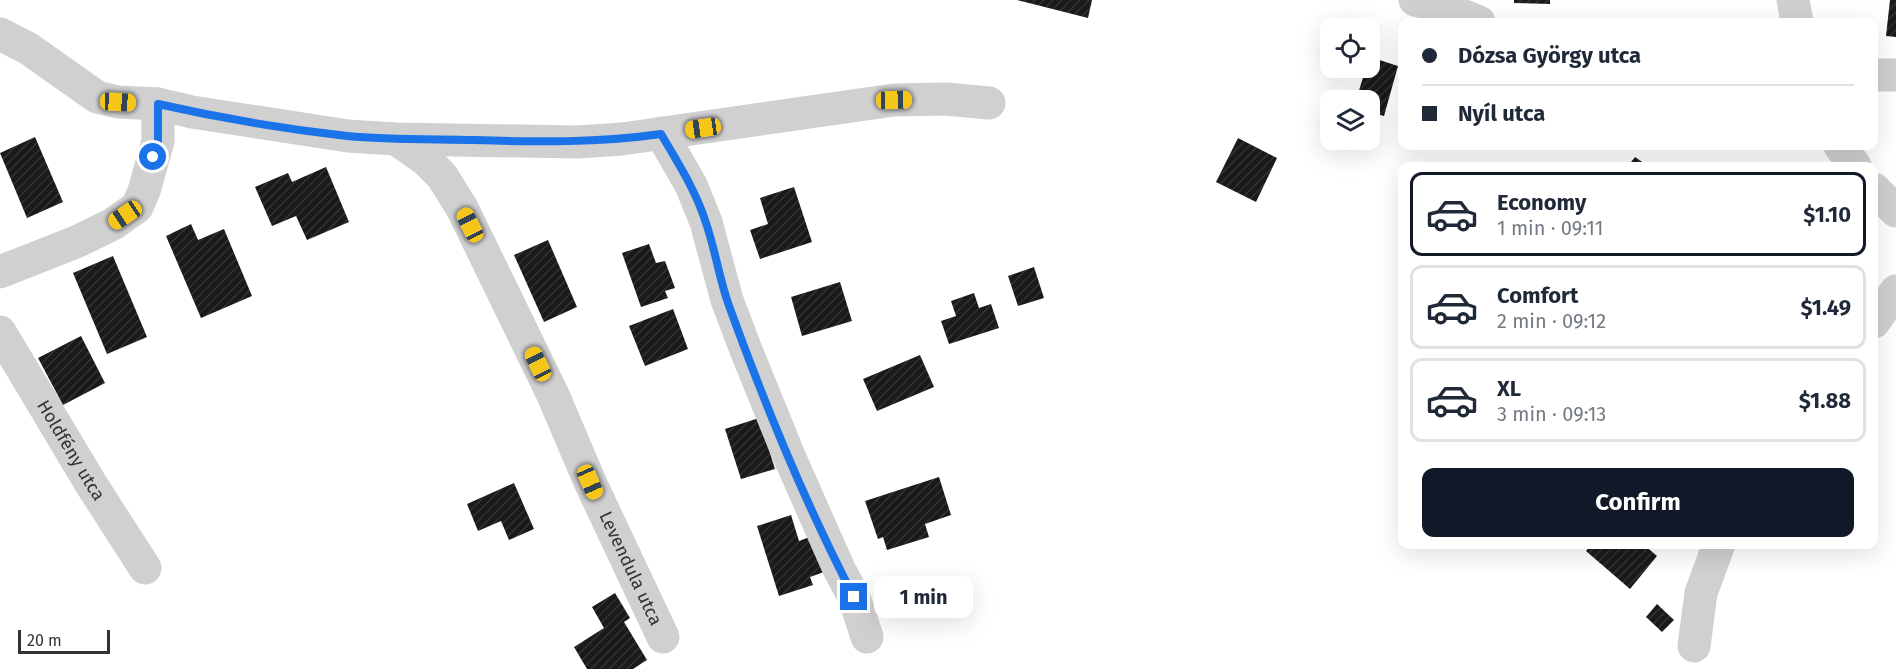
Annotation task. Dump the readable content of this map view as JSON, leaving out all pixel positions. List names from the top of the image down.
{
  "streets": {
    "street": ["Holdfény utca", "Levendula utca"]
  },
  "scale_bar": "20 m",
  "page": {
    "banner": ["Dózsa György utca", "Nyíl utca"],
    "list": [
      {
        "name": "Economy",
        "note": "1 min · 09:11",
        "value": "$1.10"
      },
      {
        "name": "Comfort",
        "note": "2 min · 09:12",
        "value": "$1.49"
      },
      {
        "name": "XL",
        "note": "3 min · 09:13",
        "value": "$1.88"
      }
    ],
    "buttons": "Confirm",
    "bubble": "1 min",
    "scale": "20 m"
  }
}
